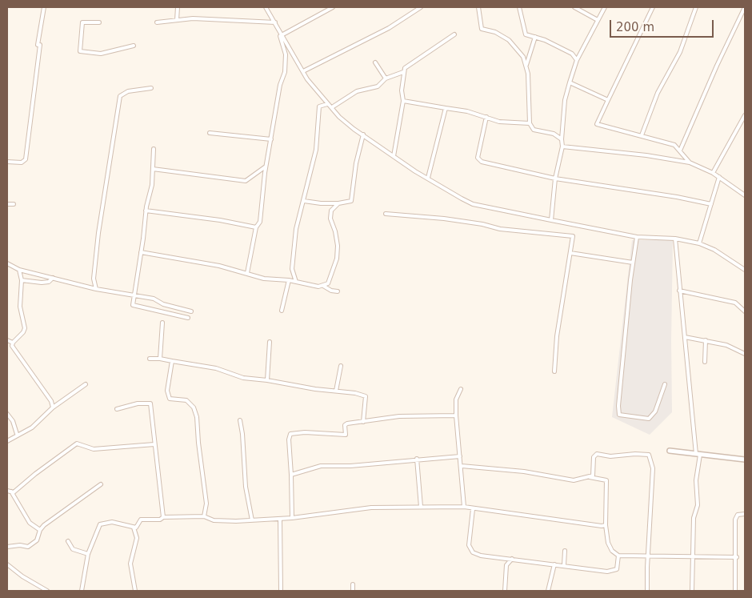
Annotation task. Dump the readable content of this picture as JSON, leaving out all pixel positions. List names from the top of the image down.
{
  "scale_bar": "200 m"
}
